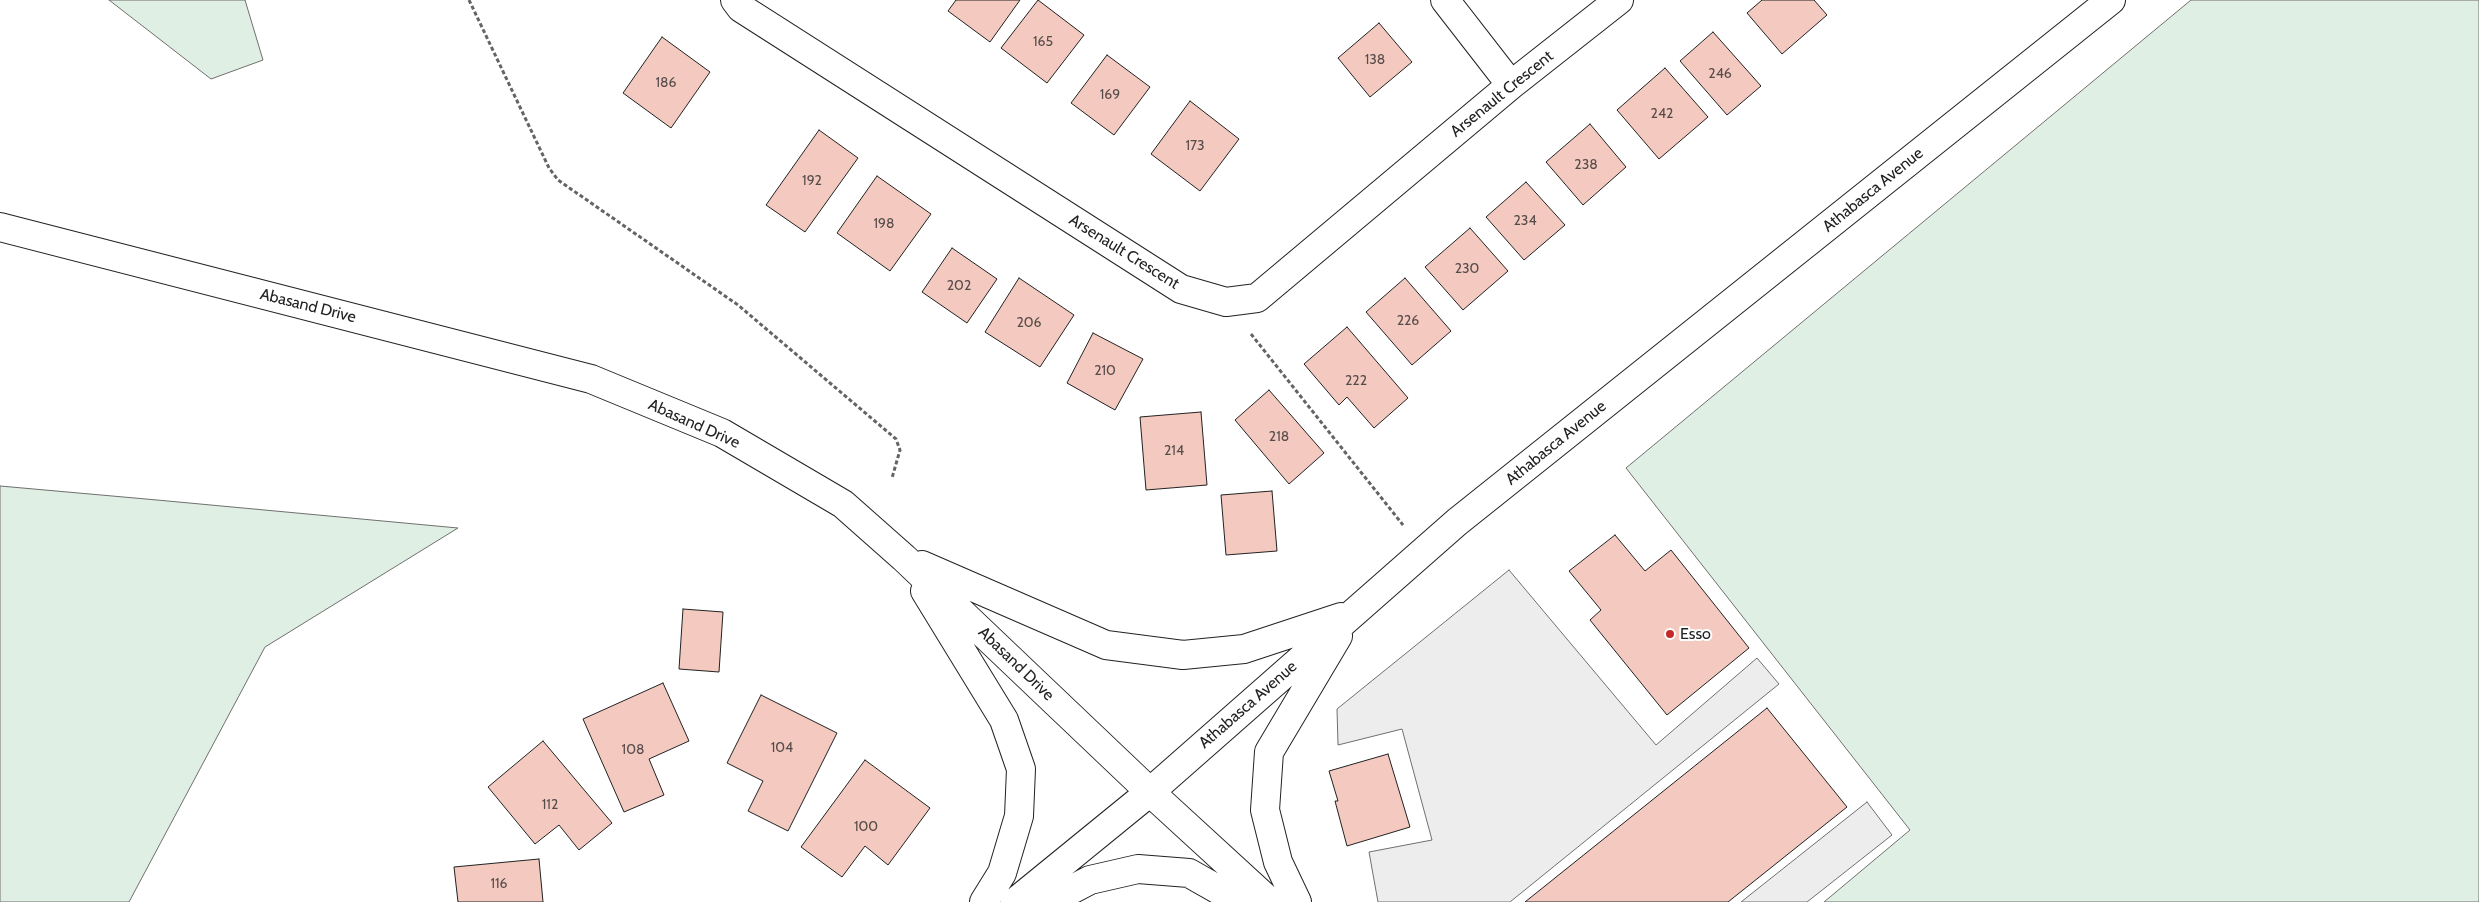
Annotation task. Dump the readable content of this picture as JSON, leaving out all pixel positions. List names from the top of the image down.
{
  "streets": {
    "street": ["Arsenault Crescent", "Athabasca Avenue", "Abasand Drive"]
  },
  "crossings": [
    ["Athabasca Avenue", "Abasand Drive"]
  ],
  "places": ["Esso"],
  "house_numbers": [
    "165",
    "138",
    "246",
    "186",
    "169",
    "242",
    "173",
    "238",
    "192",
    "234",
    "198",
    "230",
    "202",
    "226",
    "206",
    "210",
    "222",
    "218",
    "214",
    "104",
    "108",
    "112",
    "100",
    "116"
  ]
}
